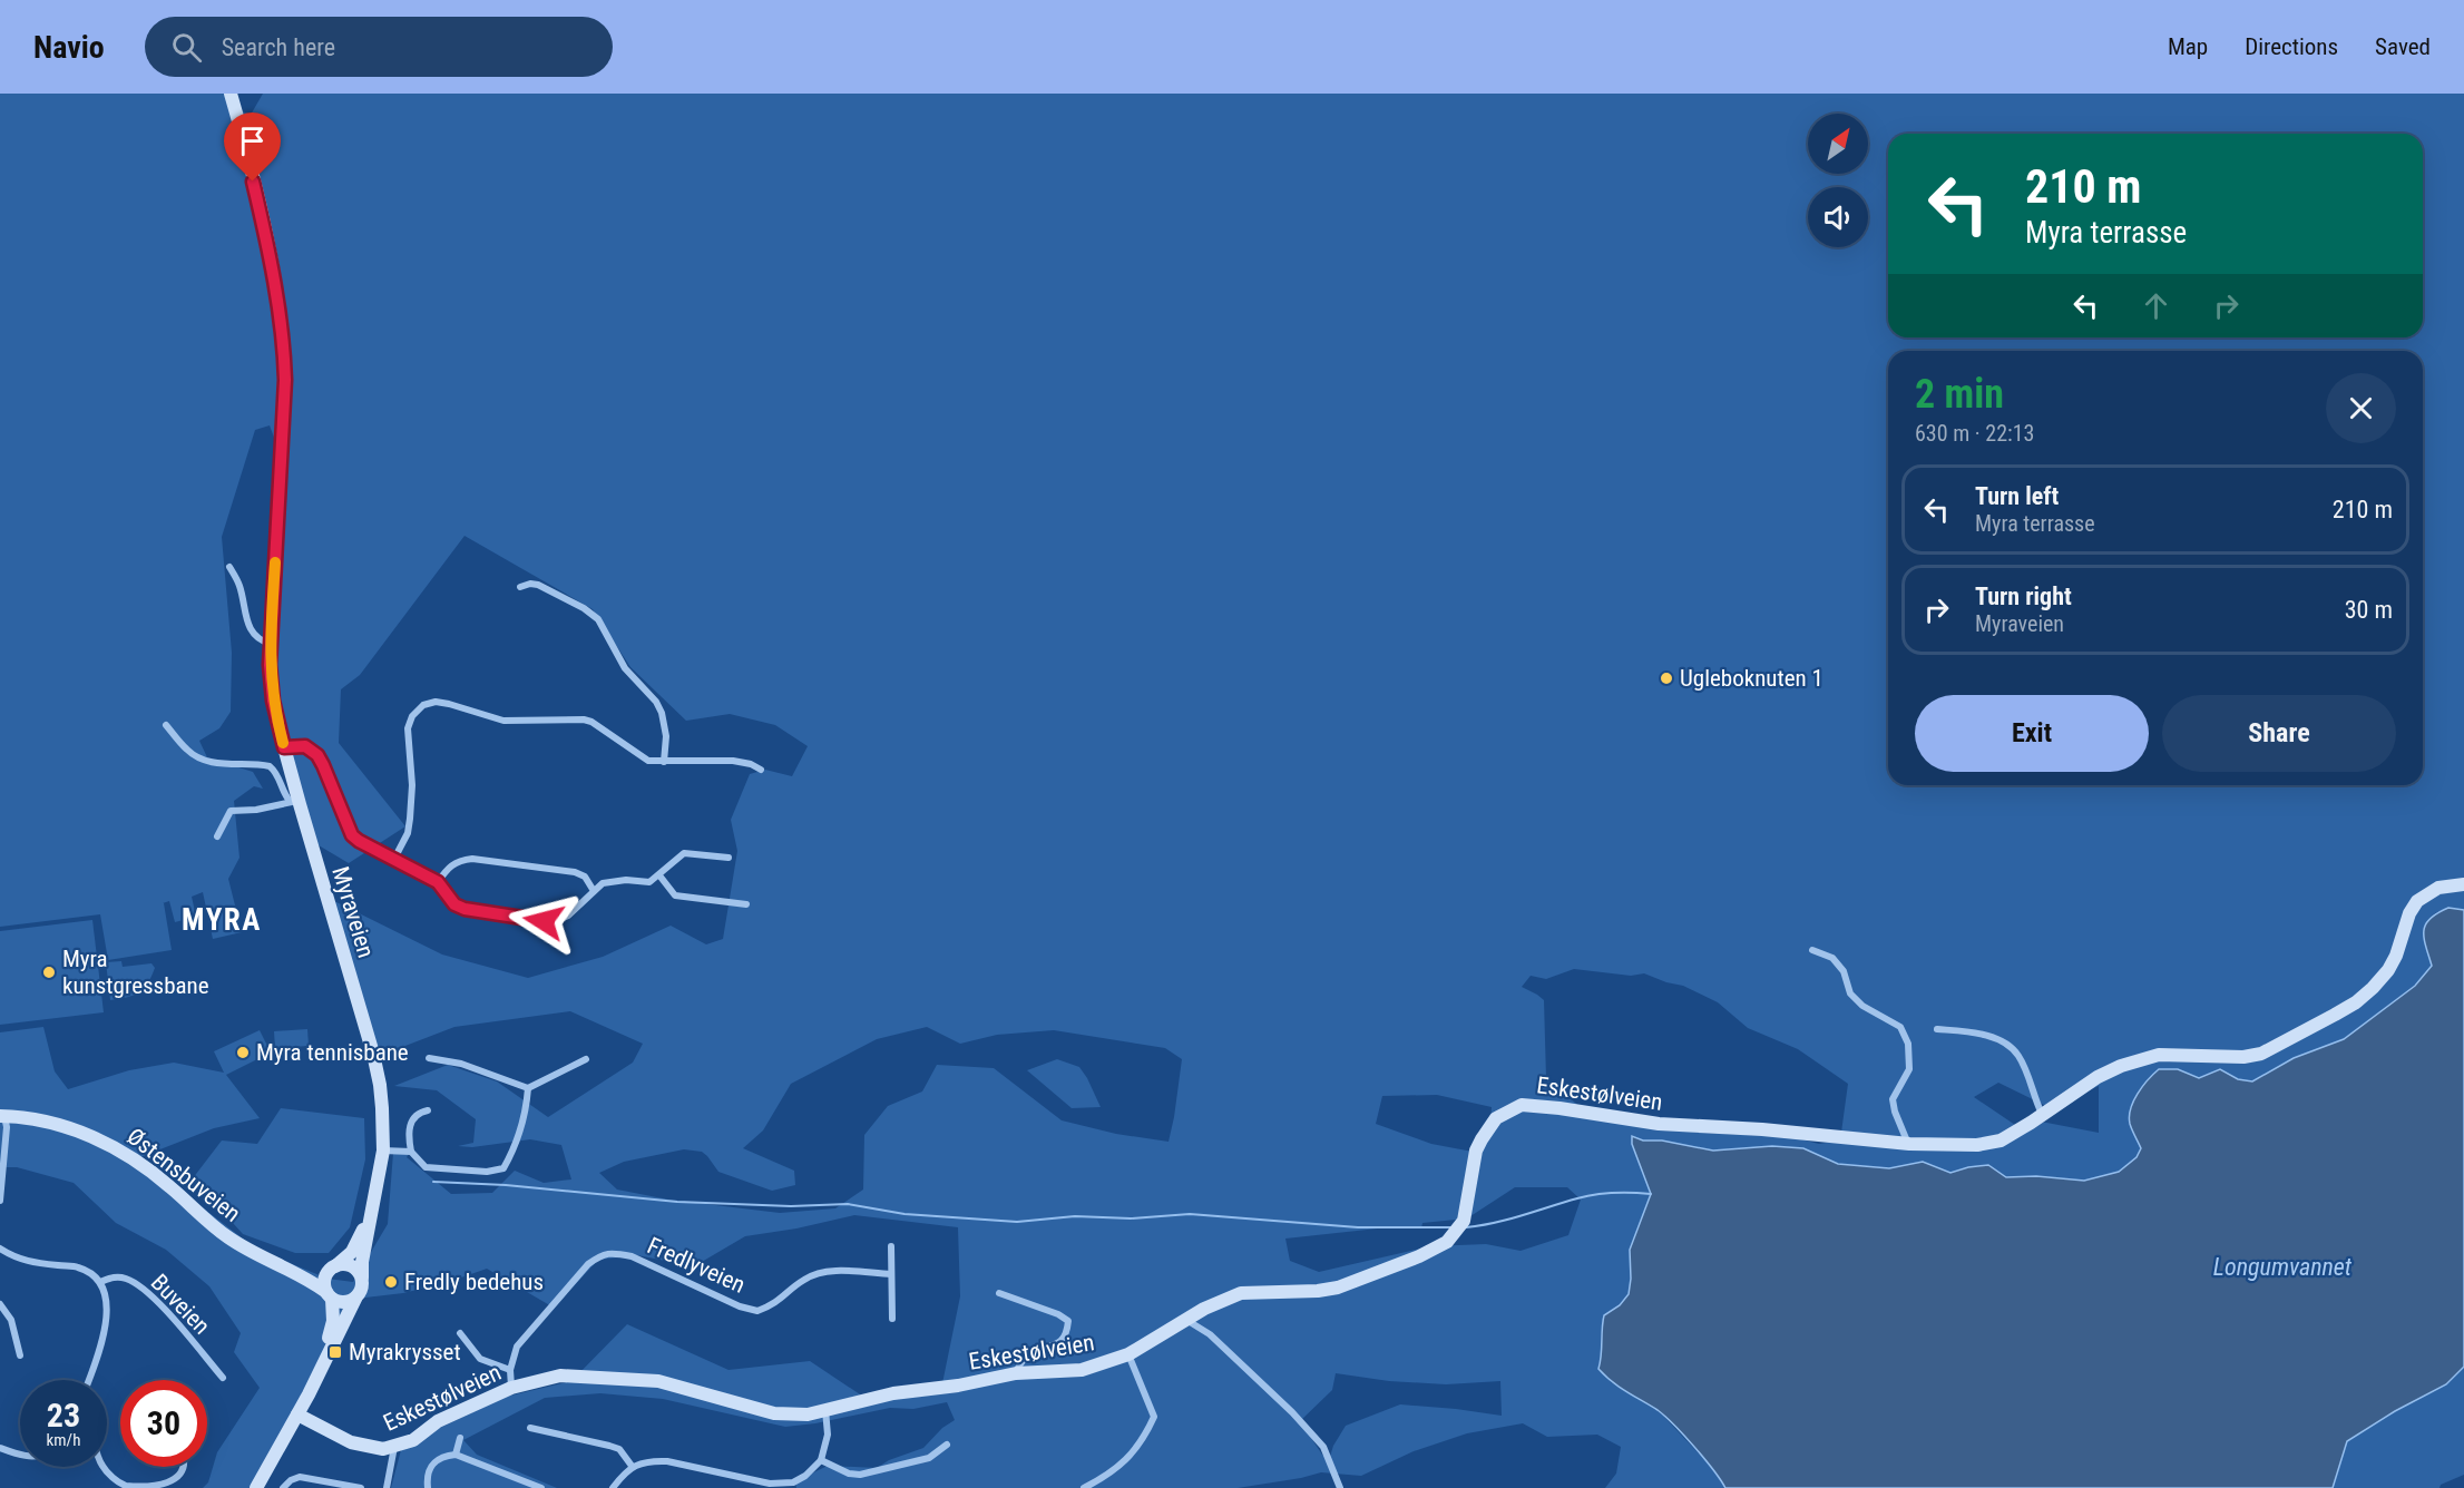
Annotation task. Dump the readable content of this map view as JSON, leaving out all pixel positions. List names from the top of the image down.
{
  "streets": {
    "main road": ["Myraveien", "Eskestølveien", "Østensbuveien"],
    "street": ["Fredlyveien", "Buveien"]
  },
  "crossings": [
    ["Myraveien", "Østensbuveien"],
    ["Eskestølveien", "Fredlyveien"]
  ],
  "districts": ["MYRA"],
  "water": ["Longumvannet"],
  "places": {
    "other": [
      "Ugleboknuten 1",
      "Myra kunstgressbane",
      "Myra tennisbane",
      "Fredly bedehus"
    ],
    "transit": ["Myrakrysset"]
  },
  "north": "top right",
  "page": {
    "header": "Navio",
    "search": "Search here",
    "nav": ["Map", "Directions", "Saved"],
    "turn": ["210 m", "Myra terrasse"],
    "heading": ["2 min", "630 m · 22:13"],
    "list": [
      {
        "name": "Turn left",
        "note": "Myra terrasse",
        "value": "210 m"
      },
      {
        "name": "Turn right",
        "note": "Myraveien",
        "value": "30 m"
      }
    ],
    "buttons": ["Exit", "Share"],
    "speed": "23 km/h",
    "limit": "30"
  }
}
